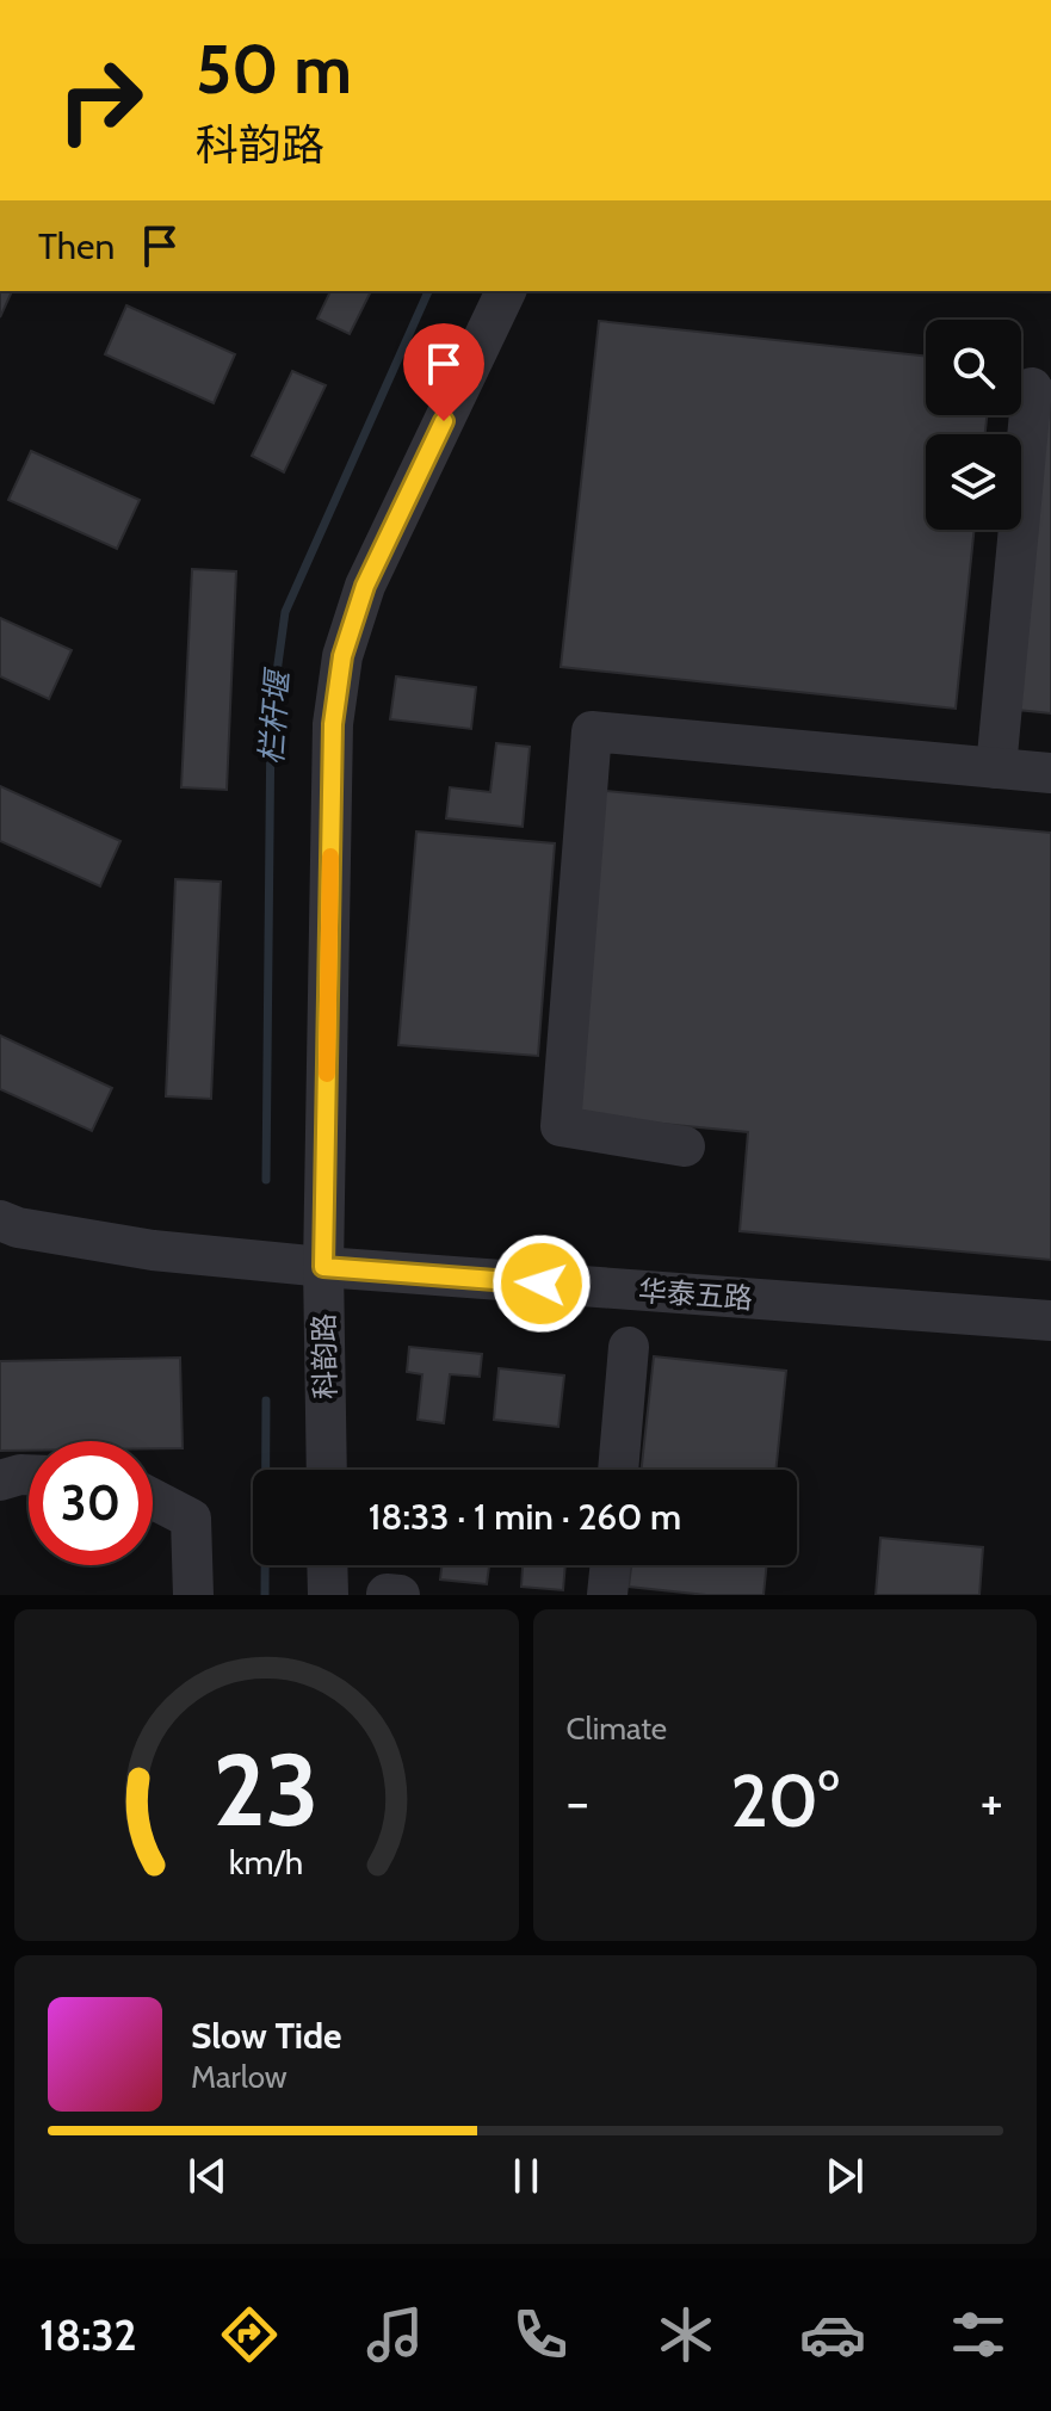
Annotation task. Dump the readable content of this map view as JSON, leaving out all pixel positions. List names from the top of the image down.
{
  "streets": {
    "street": ["华泰五路", "科韵路"]
  },
  "crossings": [
    ["华泰五路", "科韵路"]
  ],
  "water": ["栏杆堰"],
  "page": {
    "turn": ["50 m", "科韵路"],
    "then": "Then",
    "limit": "30",
    "trip": "18:33 · 1 min · 260 m",
    "tile": "Climate",
    "heat": ["−", "20°", "+"],
    "song": ["Slow Tide", "Marlow"],
    "tabs": "18:32",
    "gauge": ["23", "km/h"]
  }
}
